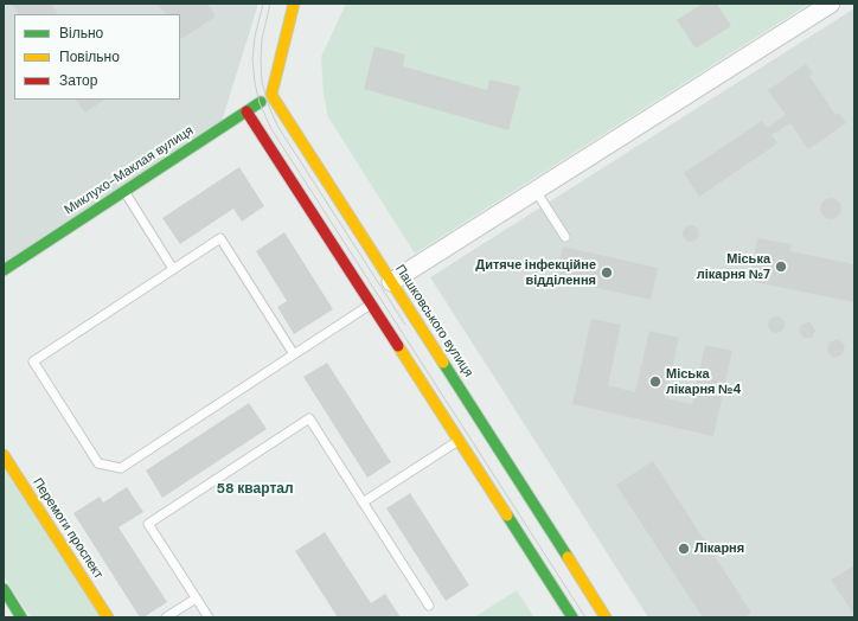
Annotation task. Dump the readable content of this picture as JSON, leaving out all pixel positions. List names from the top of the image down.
{
  "streets": {
    "street": ["Миклухо-Маклая вулиця", "Пашковського вулиця", "Перемоги проспект"]
  },
  "crossings": [
    ["Миклухо-Маклая вулиця", "Пашковського вулиця"]
  ],
  "districts": ["58 квартал"],
  "places": [
    "Міська лікарня №7",
    "Дитяче інфекційне відділення",
    "Міська лікарня №4",
    "Лікарня"
  ],
  "legend": ["Вільно", "Повільно", "Затор"]
}
